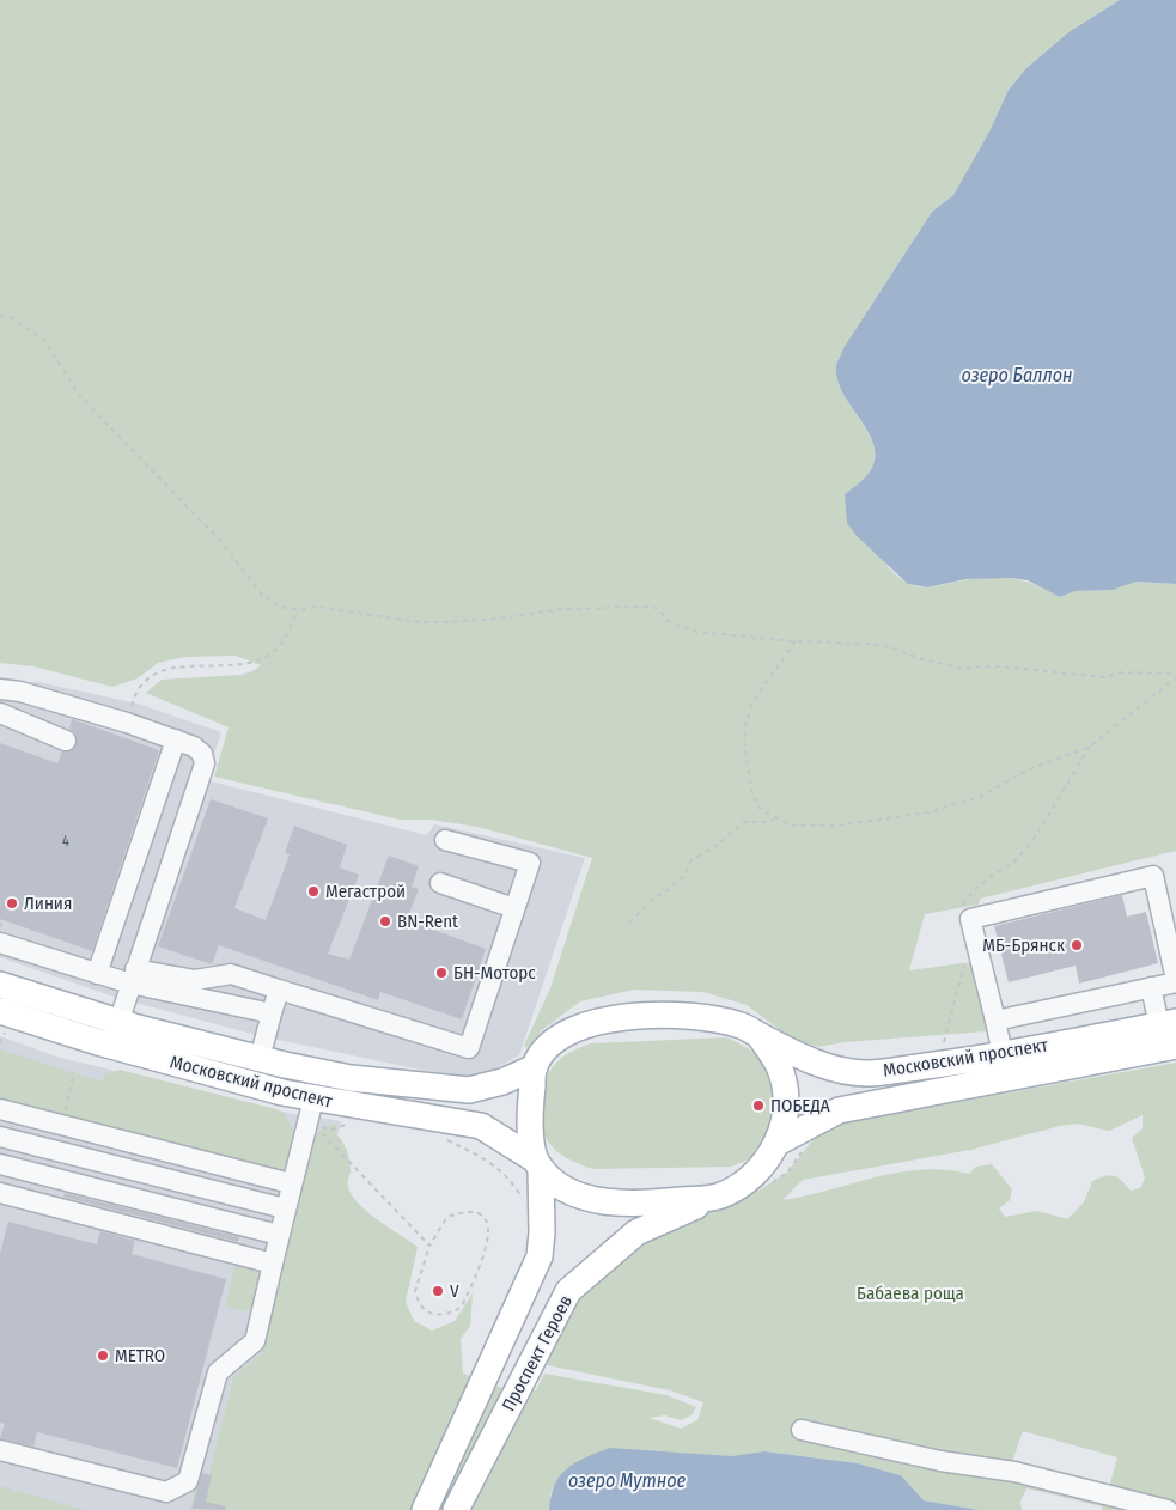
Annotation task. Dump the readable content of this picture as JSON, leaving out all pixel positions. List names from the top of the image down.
{
  "streets": {
    "main road": ["Московский проспект", "Проспект Героев"]
  },
  "crossings": [
    ["Московский проспект", "Проспект Героев"]
  ],
  "water": ["озеро Баллон", "озеро Мутное"],
  "parks": ["Бабаева роща"],
  "places": [
    "Мегастрой",
    "Линия",
    "BN-Rent",
    "МБ-Брянск",
    "БН-Моторс",
    "ПОБЕДА",
    "V",
    "METRO"
  ],
  "house_numbers": ["4"]
}
